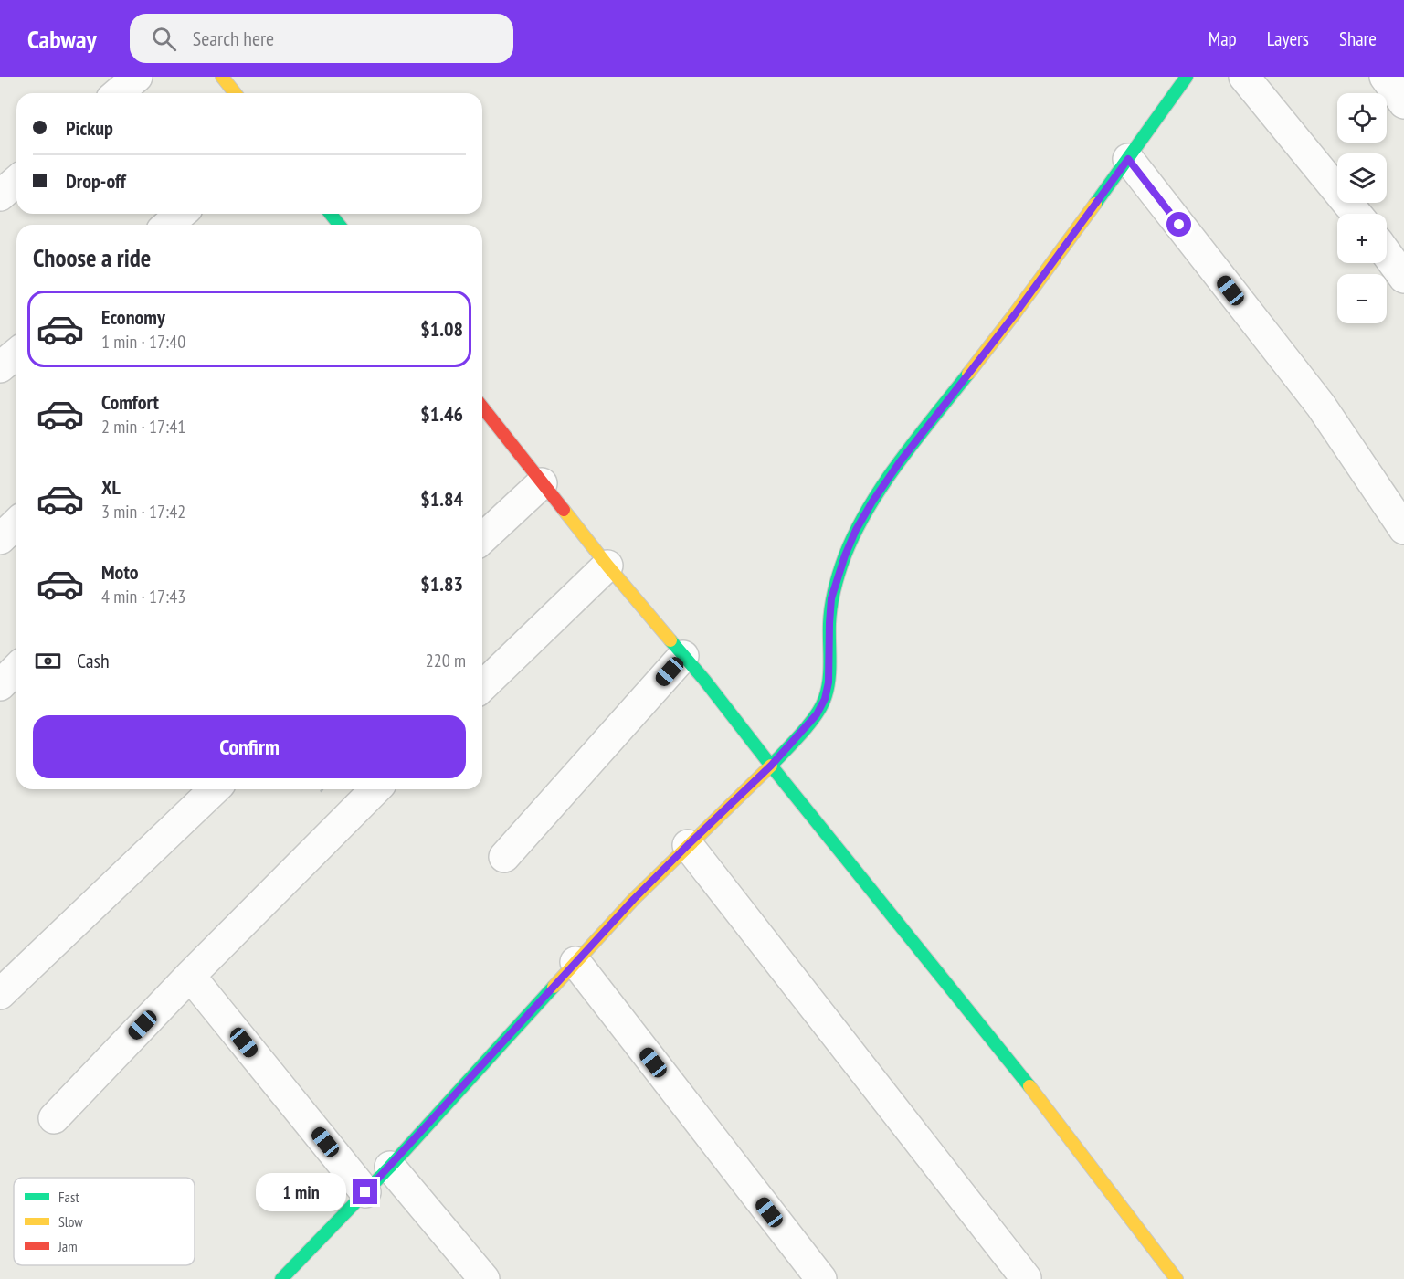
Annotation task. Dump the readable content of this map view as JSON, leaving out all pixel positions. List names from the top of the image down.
{
  "legend": ["Fast", "Slow", "Jam"],
  "page": {
    "header": "Cabway",
    "search": "Search here",
    "nav": ["Map", "Layers", "Share"],
    "map_buttons": ["+", "−"],
    "banner": ["Pickup", "Drop-off"],
    "heading": "Choose a ride",
    "list": [
      {
        "name": "Economy",
        "note": "1 min · 17:40",
        "value": "$1.08"
      },
      {
        "name": "Comfort",
        "note": "2 min · 17:41",
        "value": "$1.46"
      },
      {
        "name": "XL",
        "note": "3 min · 17:42",
        "value": "$1.84"
      },
      {
        "name": "Moto",
        "note": "4 min · 17:43",
        "value": "$1.83"
      }
    ],
    "pay": ["Cash", "220 m"],
    "buttons": "Confirm",
    "bubble": "1 min"
  }
}
